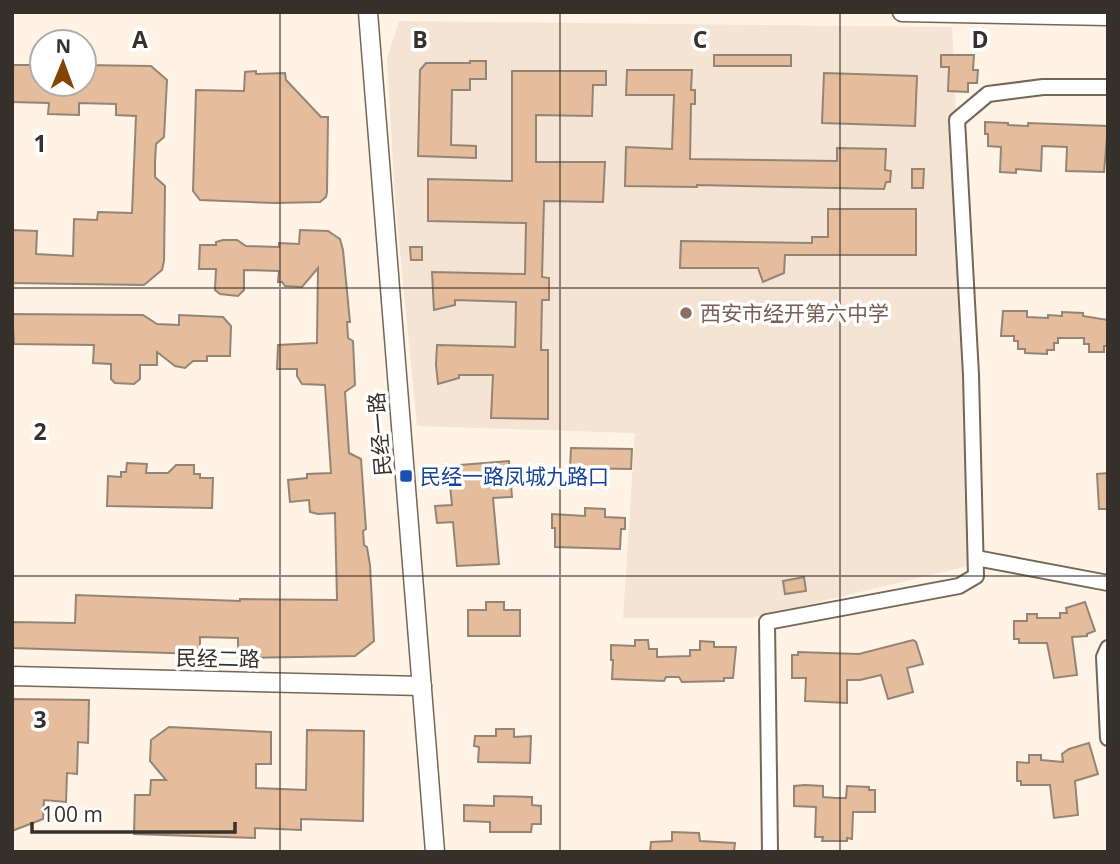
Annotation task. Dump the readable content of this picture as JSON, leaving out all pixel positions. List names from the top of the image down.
{
  "streets": {
    "street": ["民经一路", "民经二路"]
  },
  "crossings": [
    ["民经一路", "民经二路"]
  ],
  "places": {
    "other": ["西安市经开第六中学"],
    "transit": ["民经一路凤城九路口"]
  },
  "scale_bar": "100 m",
  "north": "top",
  "grid": {
    "columns": [
      "A",
      "B",
      "C",
      "D"
    ],
    "rows": ["1", "2", "3"]
  }
}
